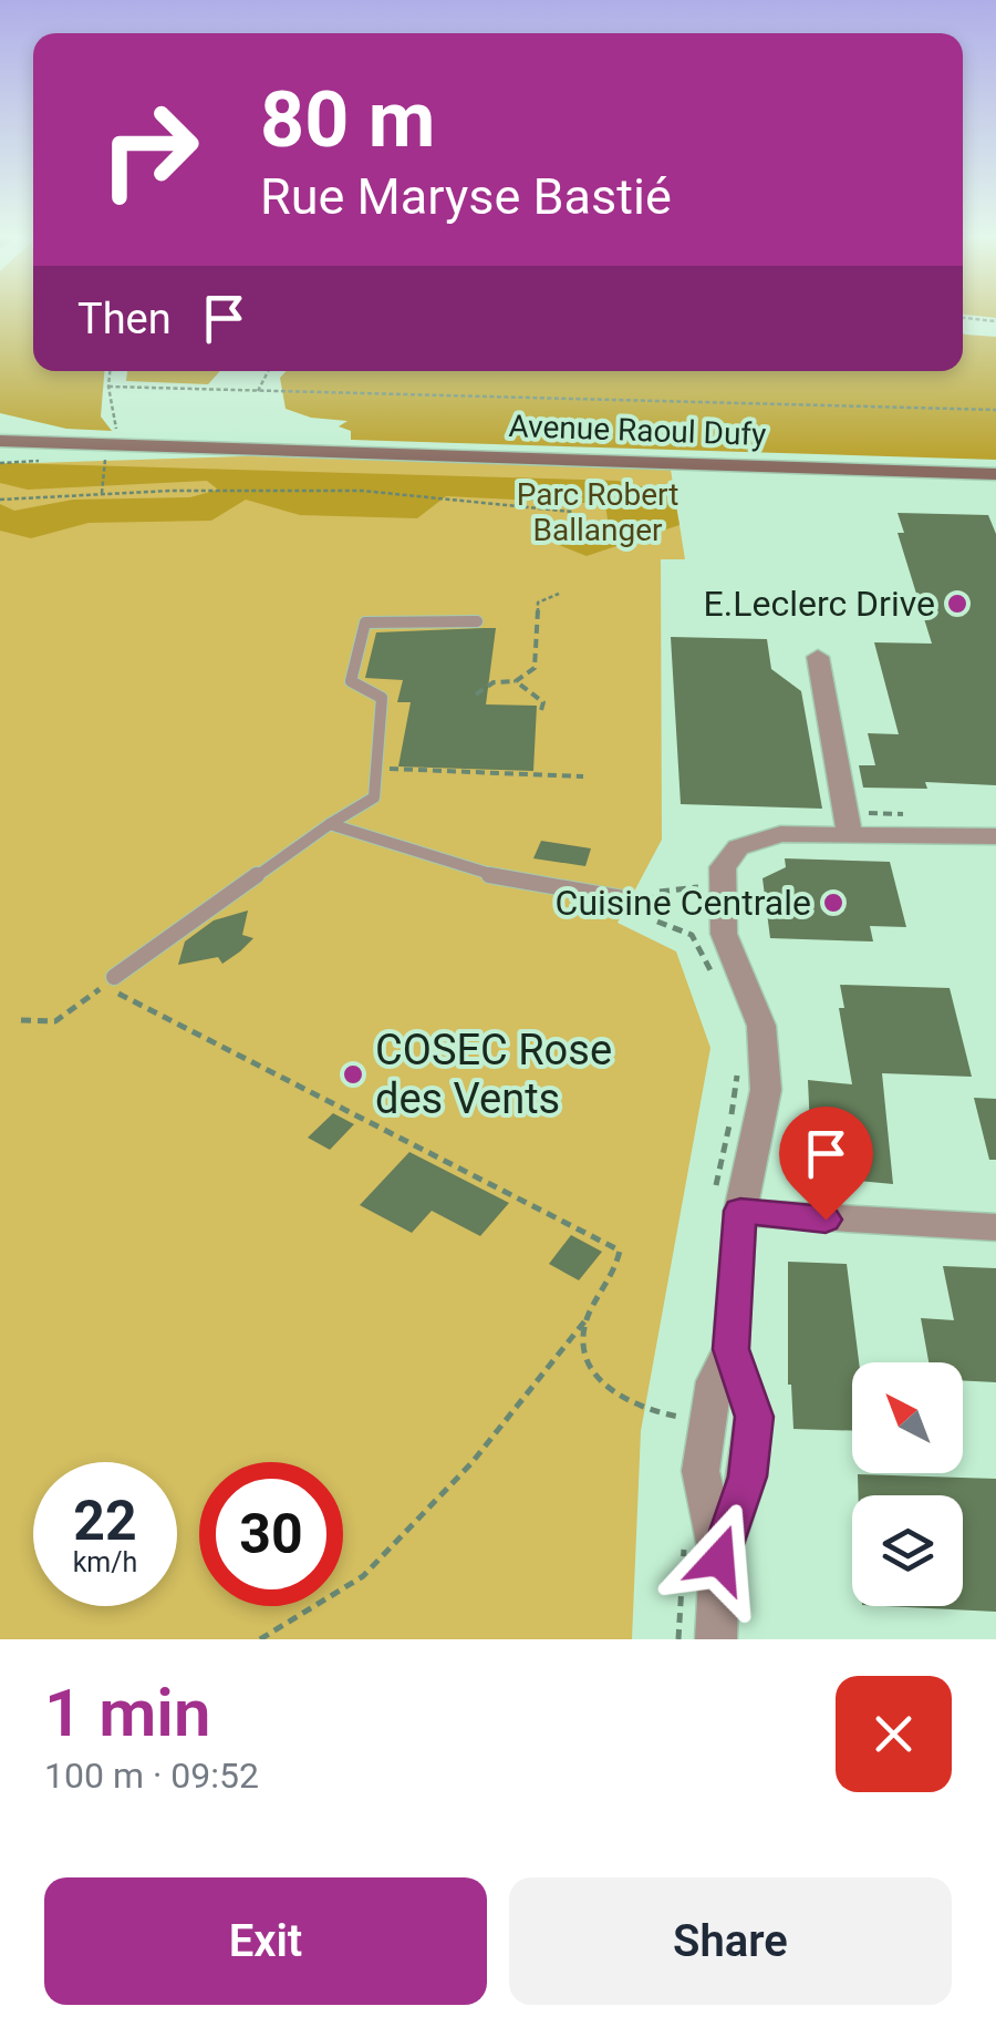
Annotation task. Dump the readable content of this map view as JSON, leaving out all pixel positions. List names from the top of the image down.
{
  "streets": {
    "main road": ["Avenue Raoul Dufy"]
  },
  "parks": ["Parc Robert Ballanger"],
  "places": ["E.Leclerc Drive", "Cuisine Centrale", "COSEC Rose des Vents"],
  "north": "top left",
  "page": {
    "turn": ["80 m", "Rue Maryse Bastié"],
    "then": "Then",
    "speed": "22 km/h",
    "limit": "30",
    "heading": ["1 min", "100 m · 09:52"],
    "buttons": ["Exit", "Share"]
  }
}
